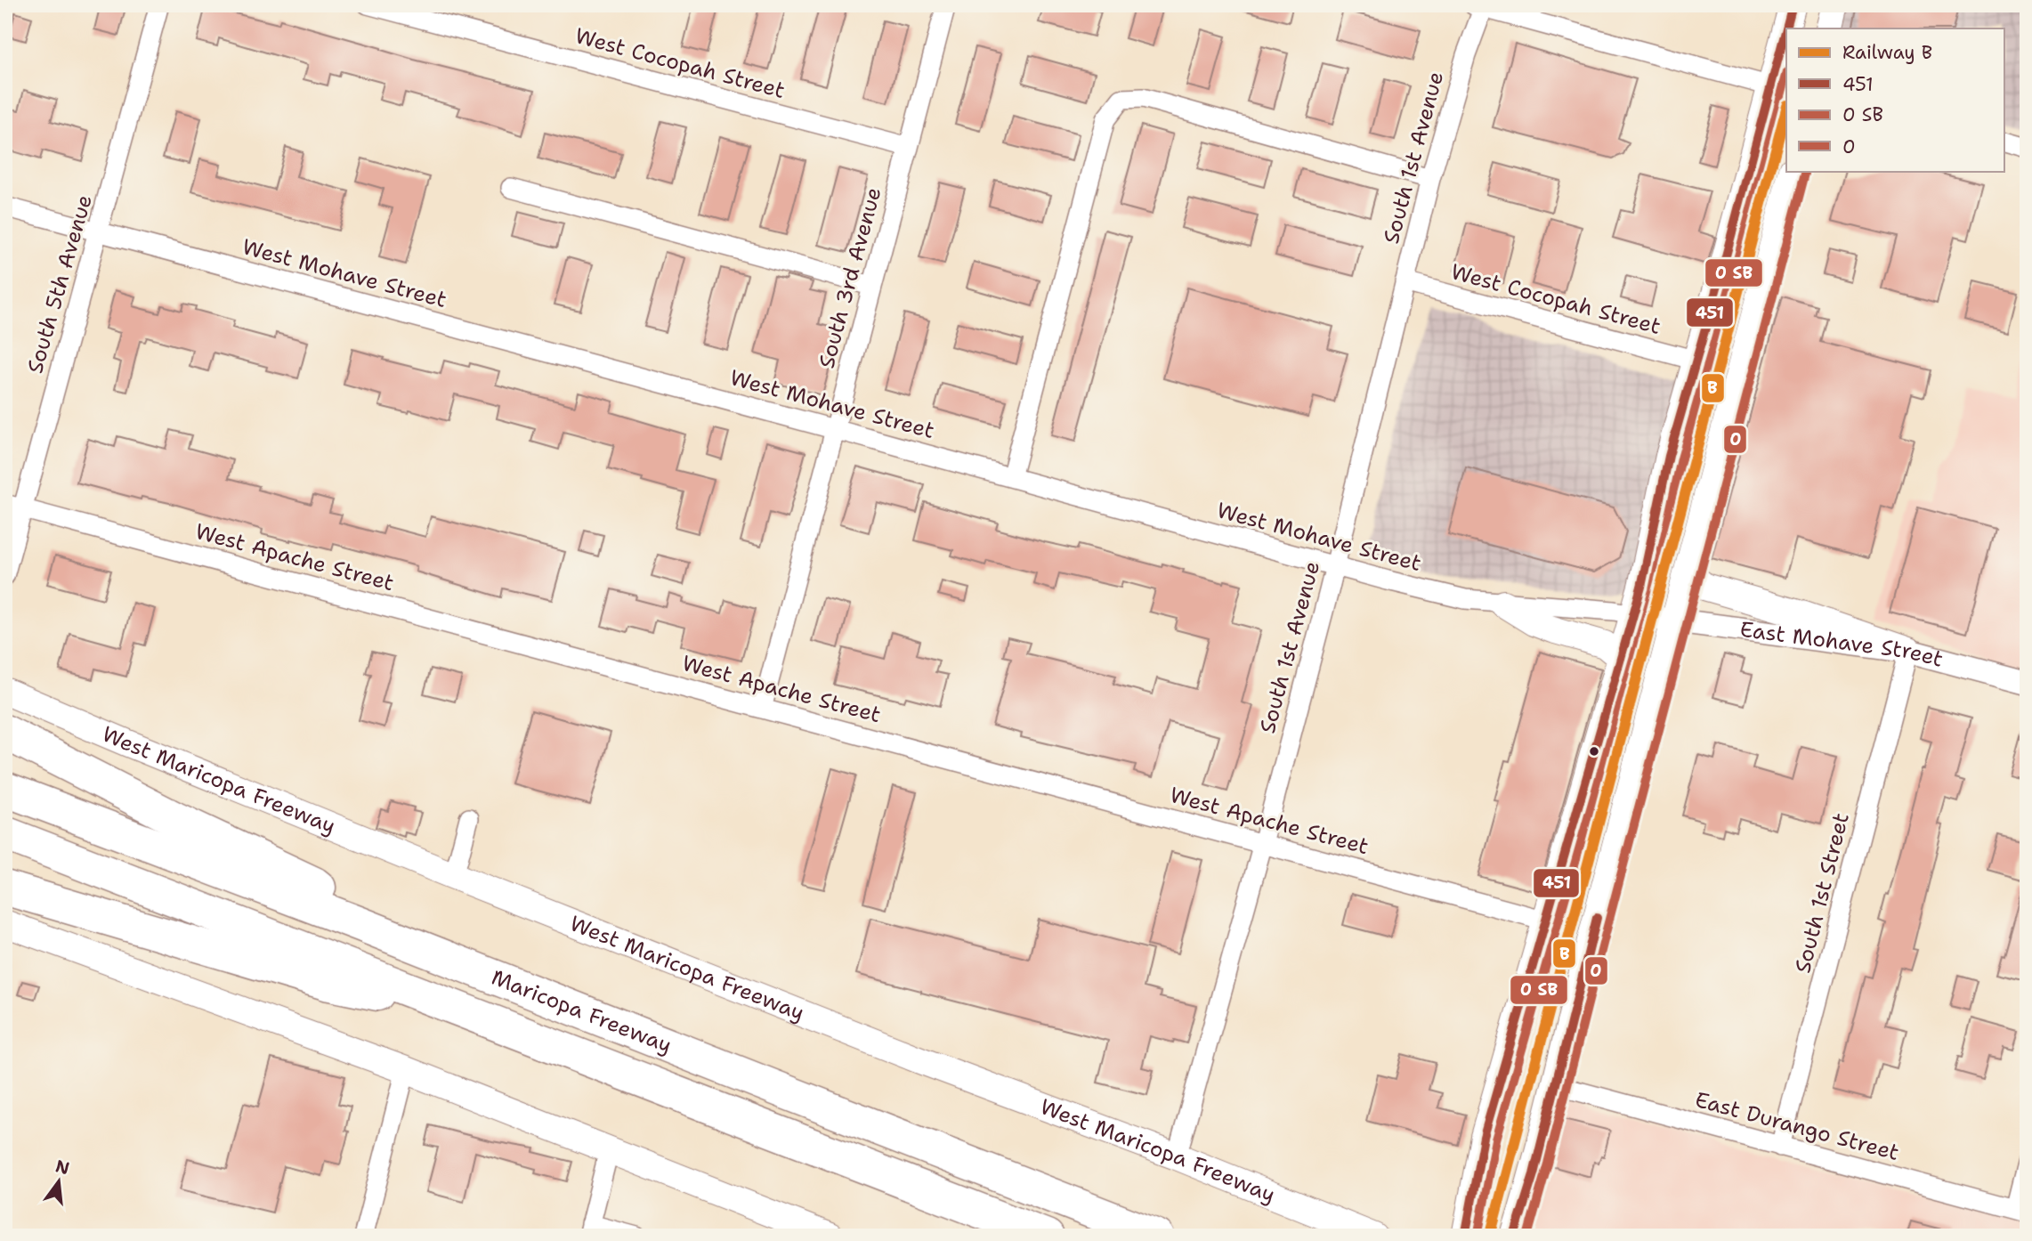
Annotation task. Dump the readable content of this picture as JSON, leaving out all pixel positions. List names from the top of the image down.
{
  "streets": {
    "highway": ["Maricopa Freeway"],
    "main road": ["West Maricopa Freeway"],
    "street": [
      "West Cocopah Street",
      "South 1st Avenue",
      "West Mohave Street",
      "South 3rd Avenue",
      "South 5th Avenue",
      "West Apache Street",
      "East Mohave Street",
      "South 1st Street",
      "East Durango Street"
    ]
  },
  "crossings": [
    ["West Cocopah Street", "South 1st Avenue"],
    ["West Cocopah Street", "South 3rd Avenue"],
    ["South 1st Avenue", "West Mohave Street"],
    ["South 1st Avenue", "West Apache Street"],
    ["South 1st Avenue", "West Maricopa Freeway"],
    ["West Mohave Street", "South 3rd Avenue"],
    ["West Mohave Street", "South 5th Avenue"],
    ["West Mohave Street", "East Mohave Street"],
    ["South 3rd Avenue", "West Apache Street"],
    ["South 5th Avenue", "West Apache Street"],
    ["East Mohave Street", "South 1st Street"],
    ["South 1st Street", "East Durango Street"]
  ],
  "lines": ["transit line 451", "rail line B", "transit line 0"],
  "legend": [
    "Railway B",
    "451",
    "0 SB",
    "0"
  ],
  "north": "top"
}
